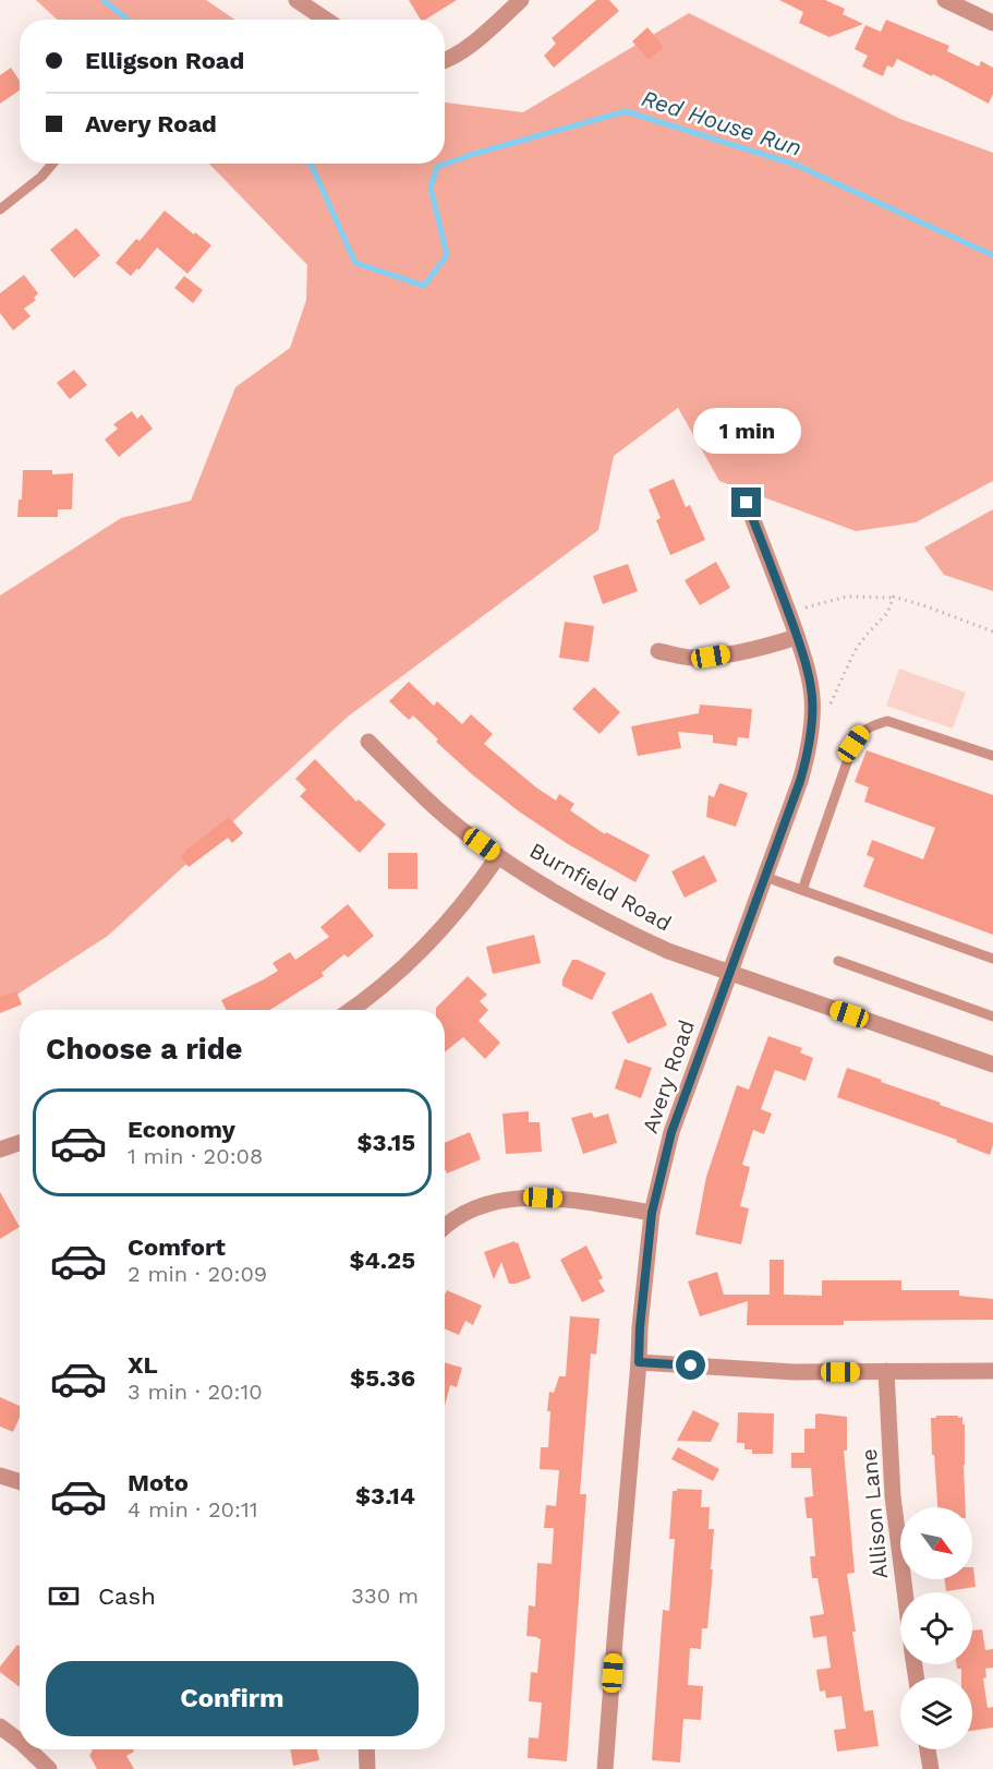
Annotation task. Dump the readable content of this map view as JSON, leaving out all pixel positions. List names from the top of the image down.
{
  "streets": {
    "street": ["Burnfield Road", "Avery Road", "Allison Lane"]
  },
  "crossings": [
    ["Burnfield Road", "Avery Road"]
  ],
  "water": ["Red House Run"],
  "north": "bottom right",
  "page": {
    "banner": ["Elligson Road", "Avery Road"],
    "bubble": "1 min",
    "heading": "Choose a ride",
    "list": [
      {
        "name": "Economy",
        "note": "1 min · 20:08",
        "value": "$3.15"
      },
      {
        "name": "Comfort",
        "note": "2 min · 20:09",
        "value": "$4.25"
      },
      {
        "name": "XL",
        "note": "3 min · 20:10",
        "value": "$5.36"
      },
      {
        "name": "Moto",
        "note": "4 min · 20:11",
        "value": "$3.14"
      }
    ],
    "pay": ["Cash", "330 m"],
    "buttons": "Confirm"
  }
}
